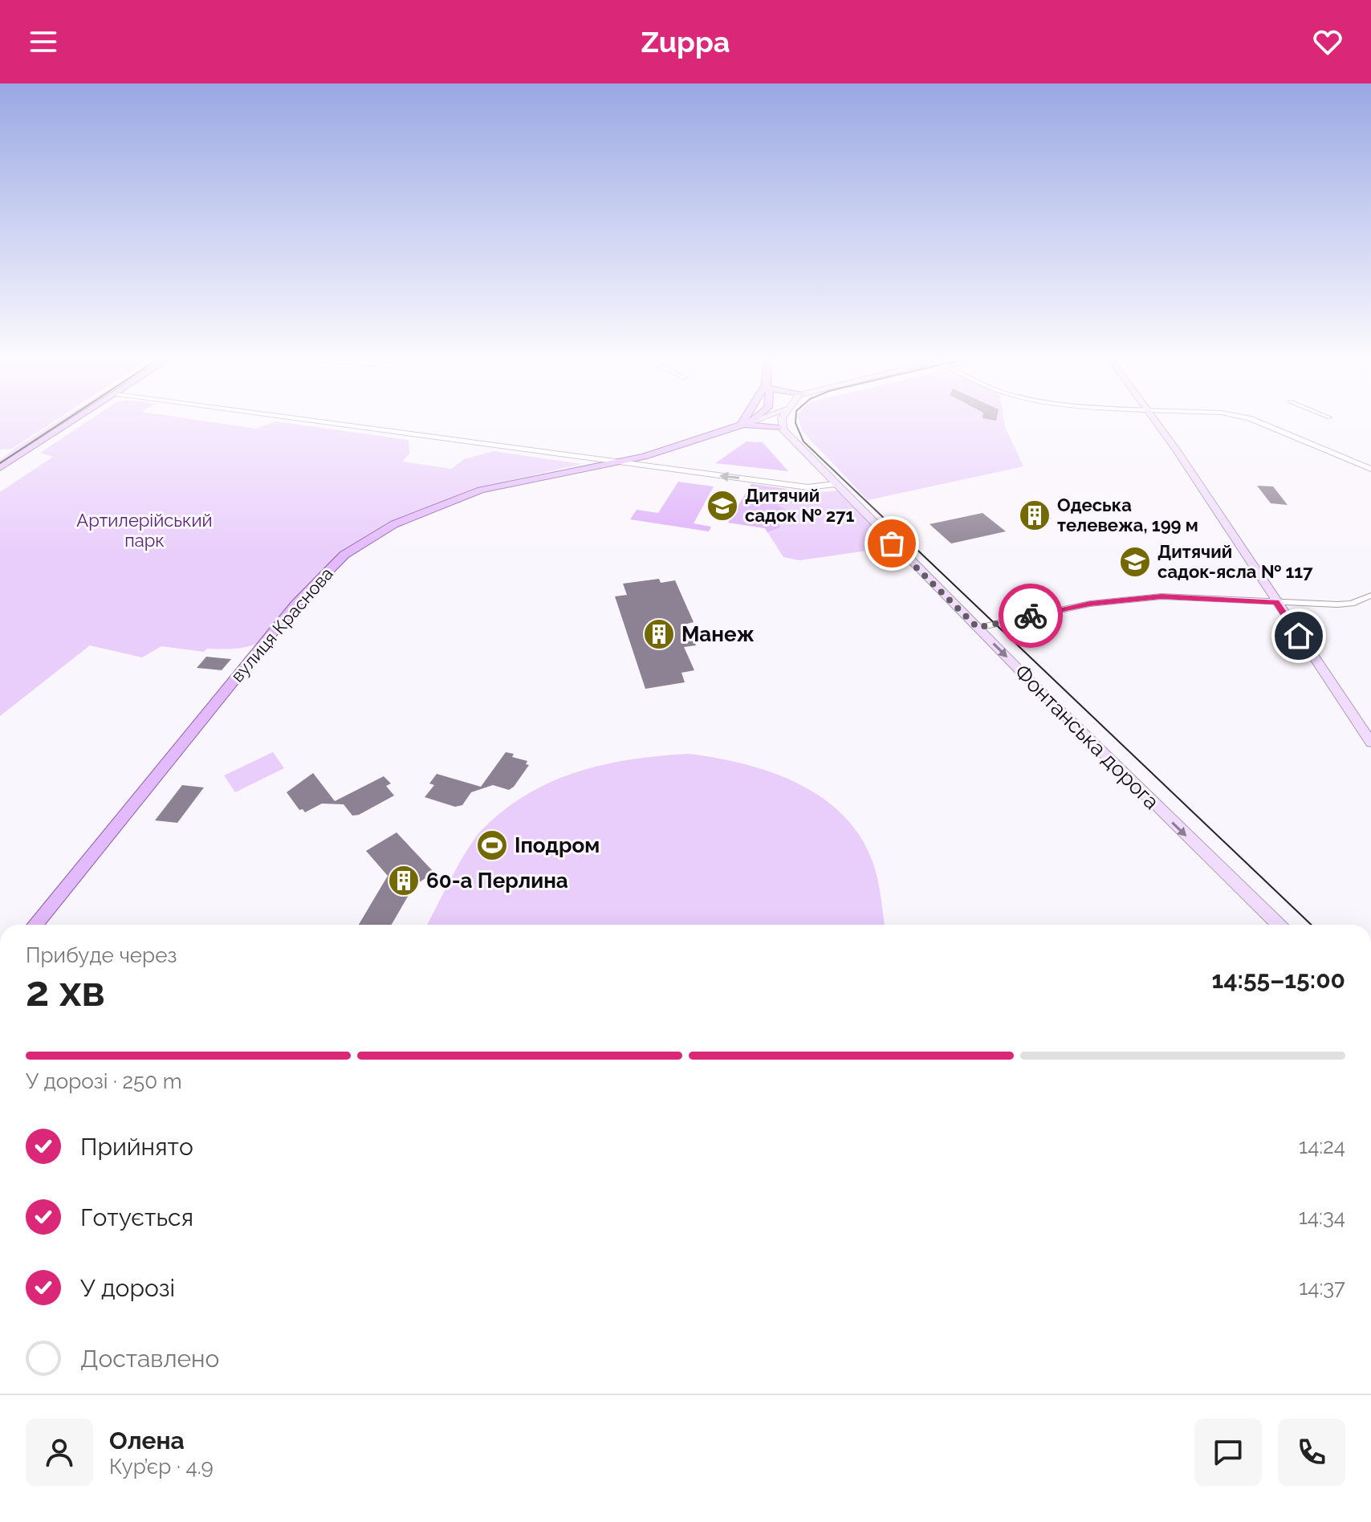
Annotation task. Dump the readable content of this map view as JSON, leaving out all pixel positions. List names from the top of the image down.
{
  "streets": {
    "main road": ["вулиця Краснова", "Фонтанська дорога"]
  },
  "one_way": ["Фонтанська дорога"],
  "parks": ["Артилерійський парк"],
  "places": {
    "school or university": ["Дитячий садок № 271", "Дитячий садок-ясла № 117"],
    "building": ["Одеська телевежа, 199 м", "Манеж", "60-а Перлина"],
    "sports": ["Іподром"]
  },
  "page": {
    "header": "Zuppa",
    "heading": ["2 хв", "Прибуде через", "14:55–15:00"],
    "panel": ["Олена", "Кур’єр · 4.9"],
    "bar": "У дорозі · 250 m",
    "list": [
      ["Прийнято", "14:24"],
      ["Готується", "14:34"],
      ["У дорозі", "14:37"],
      "Доставлено"
    ]
  }
}
